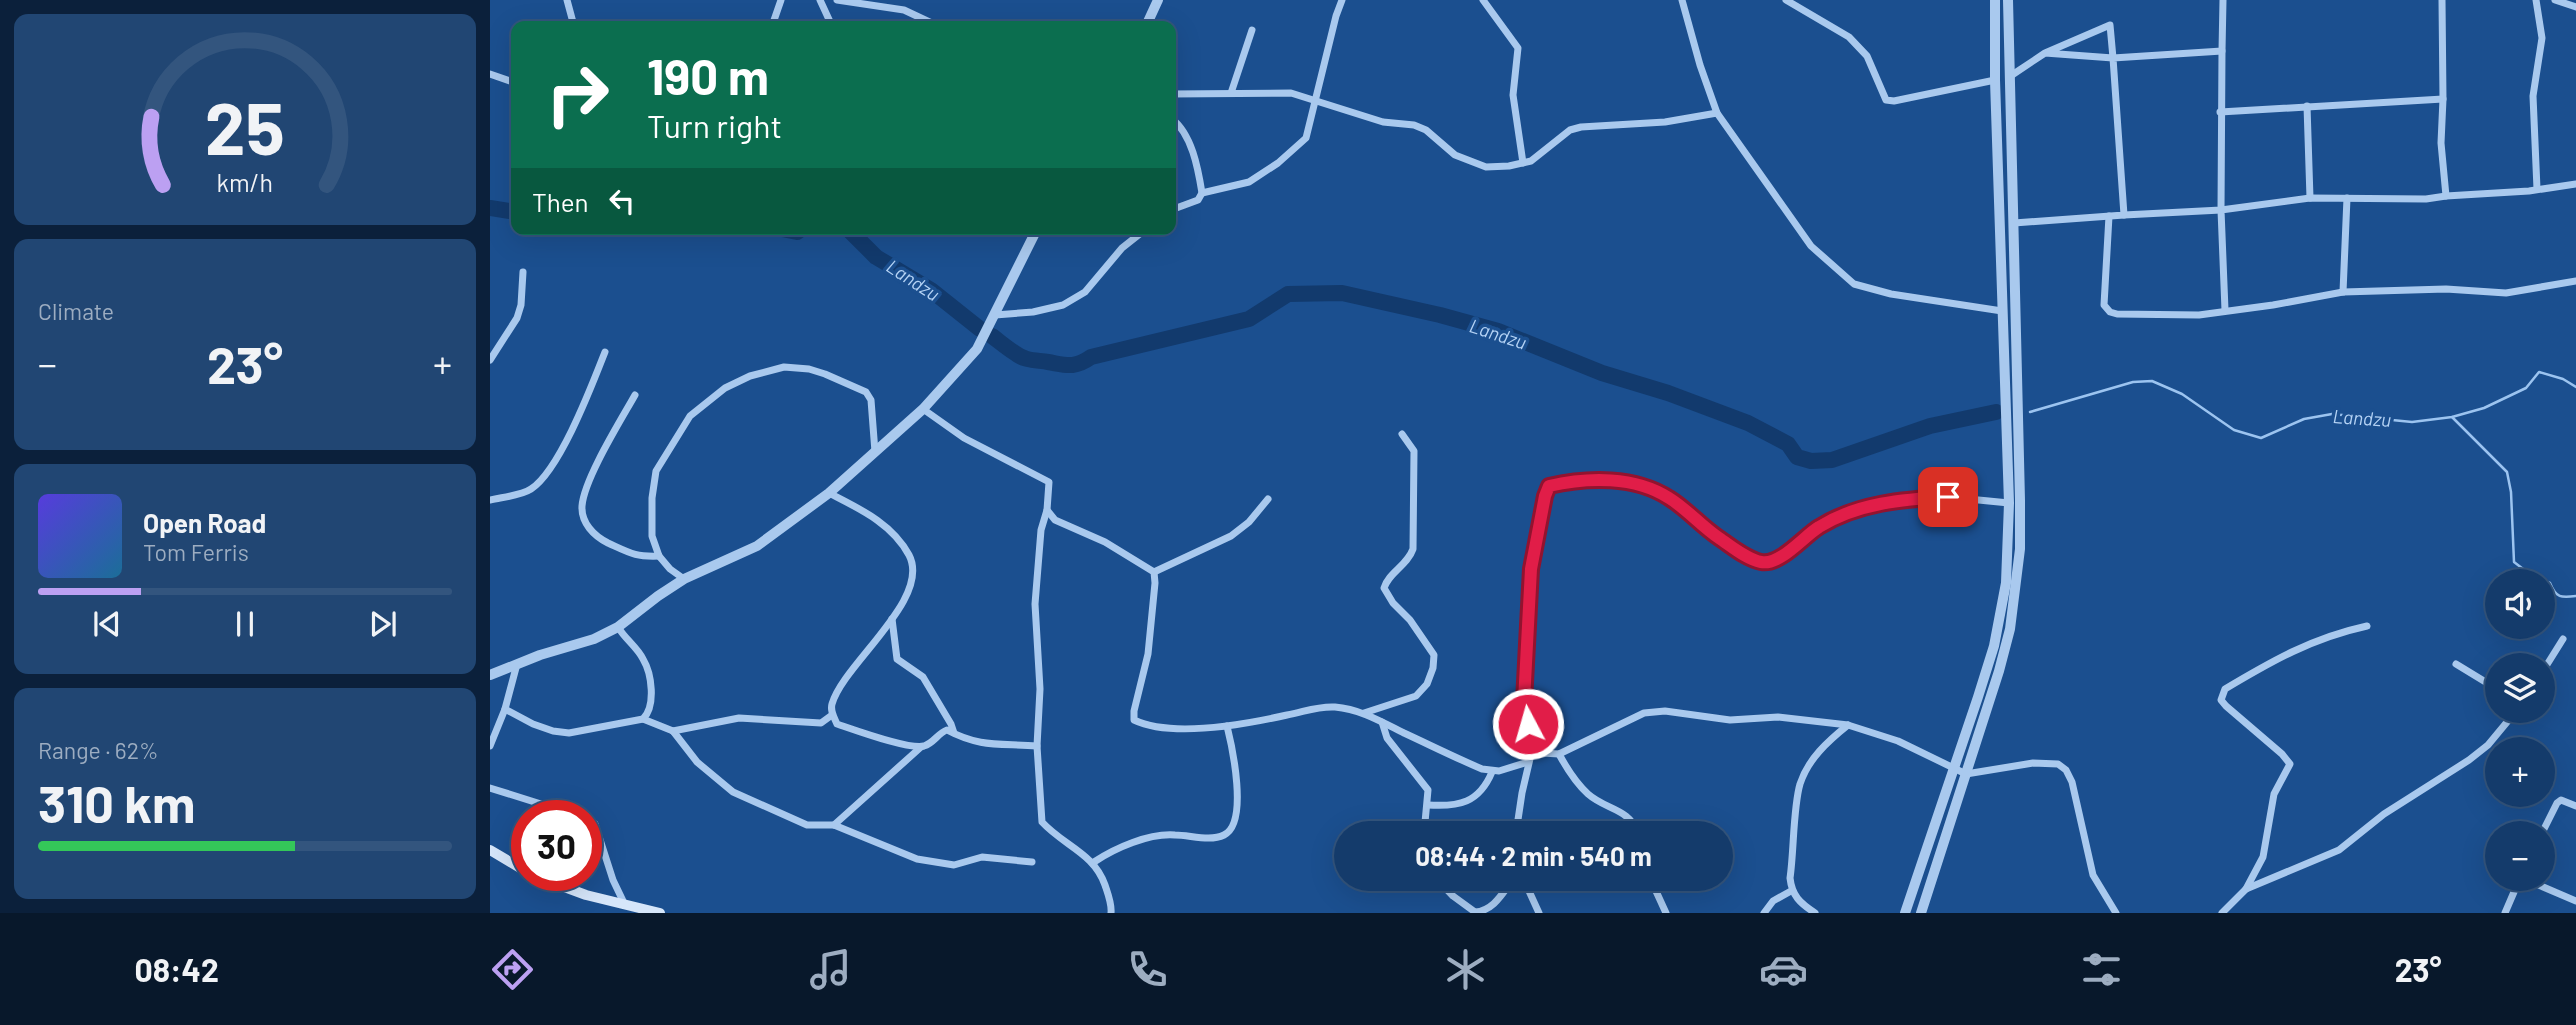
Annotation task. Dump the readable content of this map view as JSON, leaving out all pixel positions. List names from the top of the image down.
{
  "water": ["Landzu"],
  "page": {
    "turn": ["190 m", "Turn right"],
    "then": "Then",
    "tile": [
      "Climate",
      ["Range · 62%", "310 km"]
    ],
    "heat": ["−", "23°", "+"],
    "song": ["Open Road", "Tom Ferris"],
    "map_buttons": ["+", "−"],
    "limit": "30",
    "trip": "08:44 · 2 min · 540 m",
    "tabs": ["08:42", "23°"],
    "gauge": ["25", "km/h"]
  }
}
